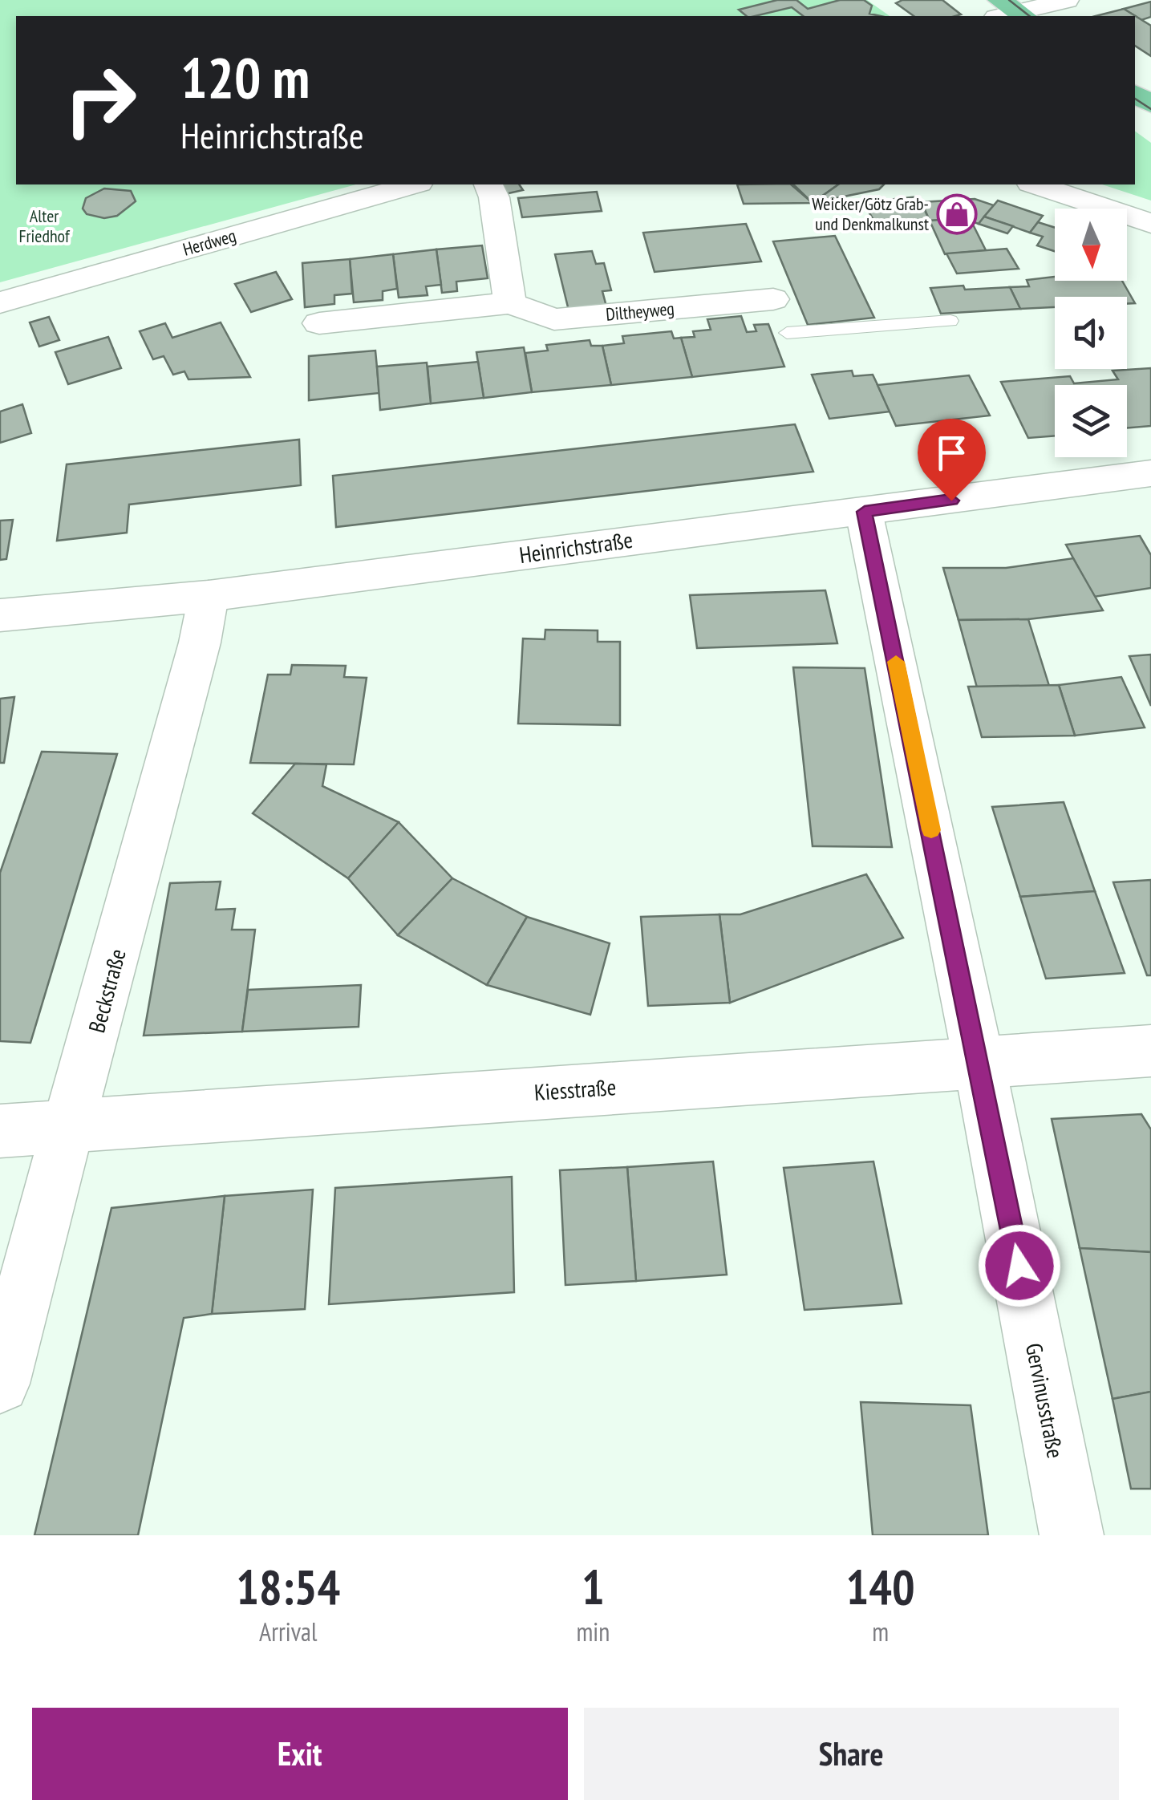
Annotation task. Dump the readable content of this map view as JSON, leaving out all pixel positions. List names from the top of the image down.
{
  "streets": {
    "street": [
      "Herdweg",
      "Diltheyweg",
      "Heinrichstraße",
      "Beckstraße",
      "Kiesstraße",
      "Gervinusstraße"
    ]
  },
  "crossings": [
    ["Heinrichstraße", "Beckstraße"],
    ["Heinrichstraße", "Gervinusstraße"],
    ["Beckstraße", "Kiesstraße"],
    ["Kiesstraße", "Gervinusstraße"]
  ],
  "parks": ["Alter Friedhof"],
  "places": {
    "shop": ["Weicker/Götz Grab- und Denkmalkunst"]
  },
  "north": "bottom",
  "page": {
    "turn": ["120 m", "Heinrichstraße"],
    "eta": [
      "18:54",
      "Arrival",
      "1",
      "min",
      "140",
      "m"
    ],
    "buttons": ["Exit", "Share"]
  }
}
